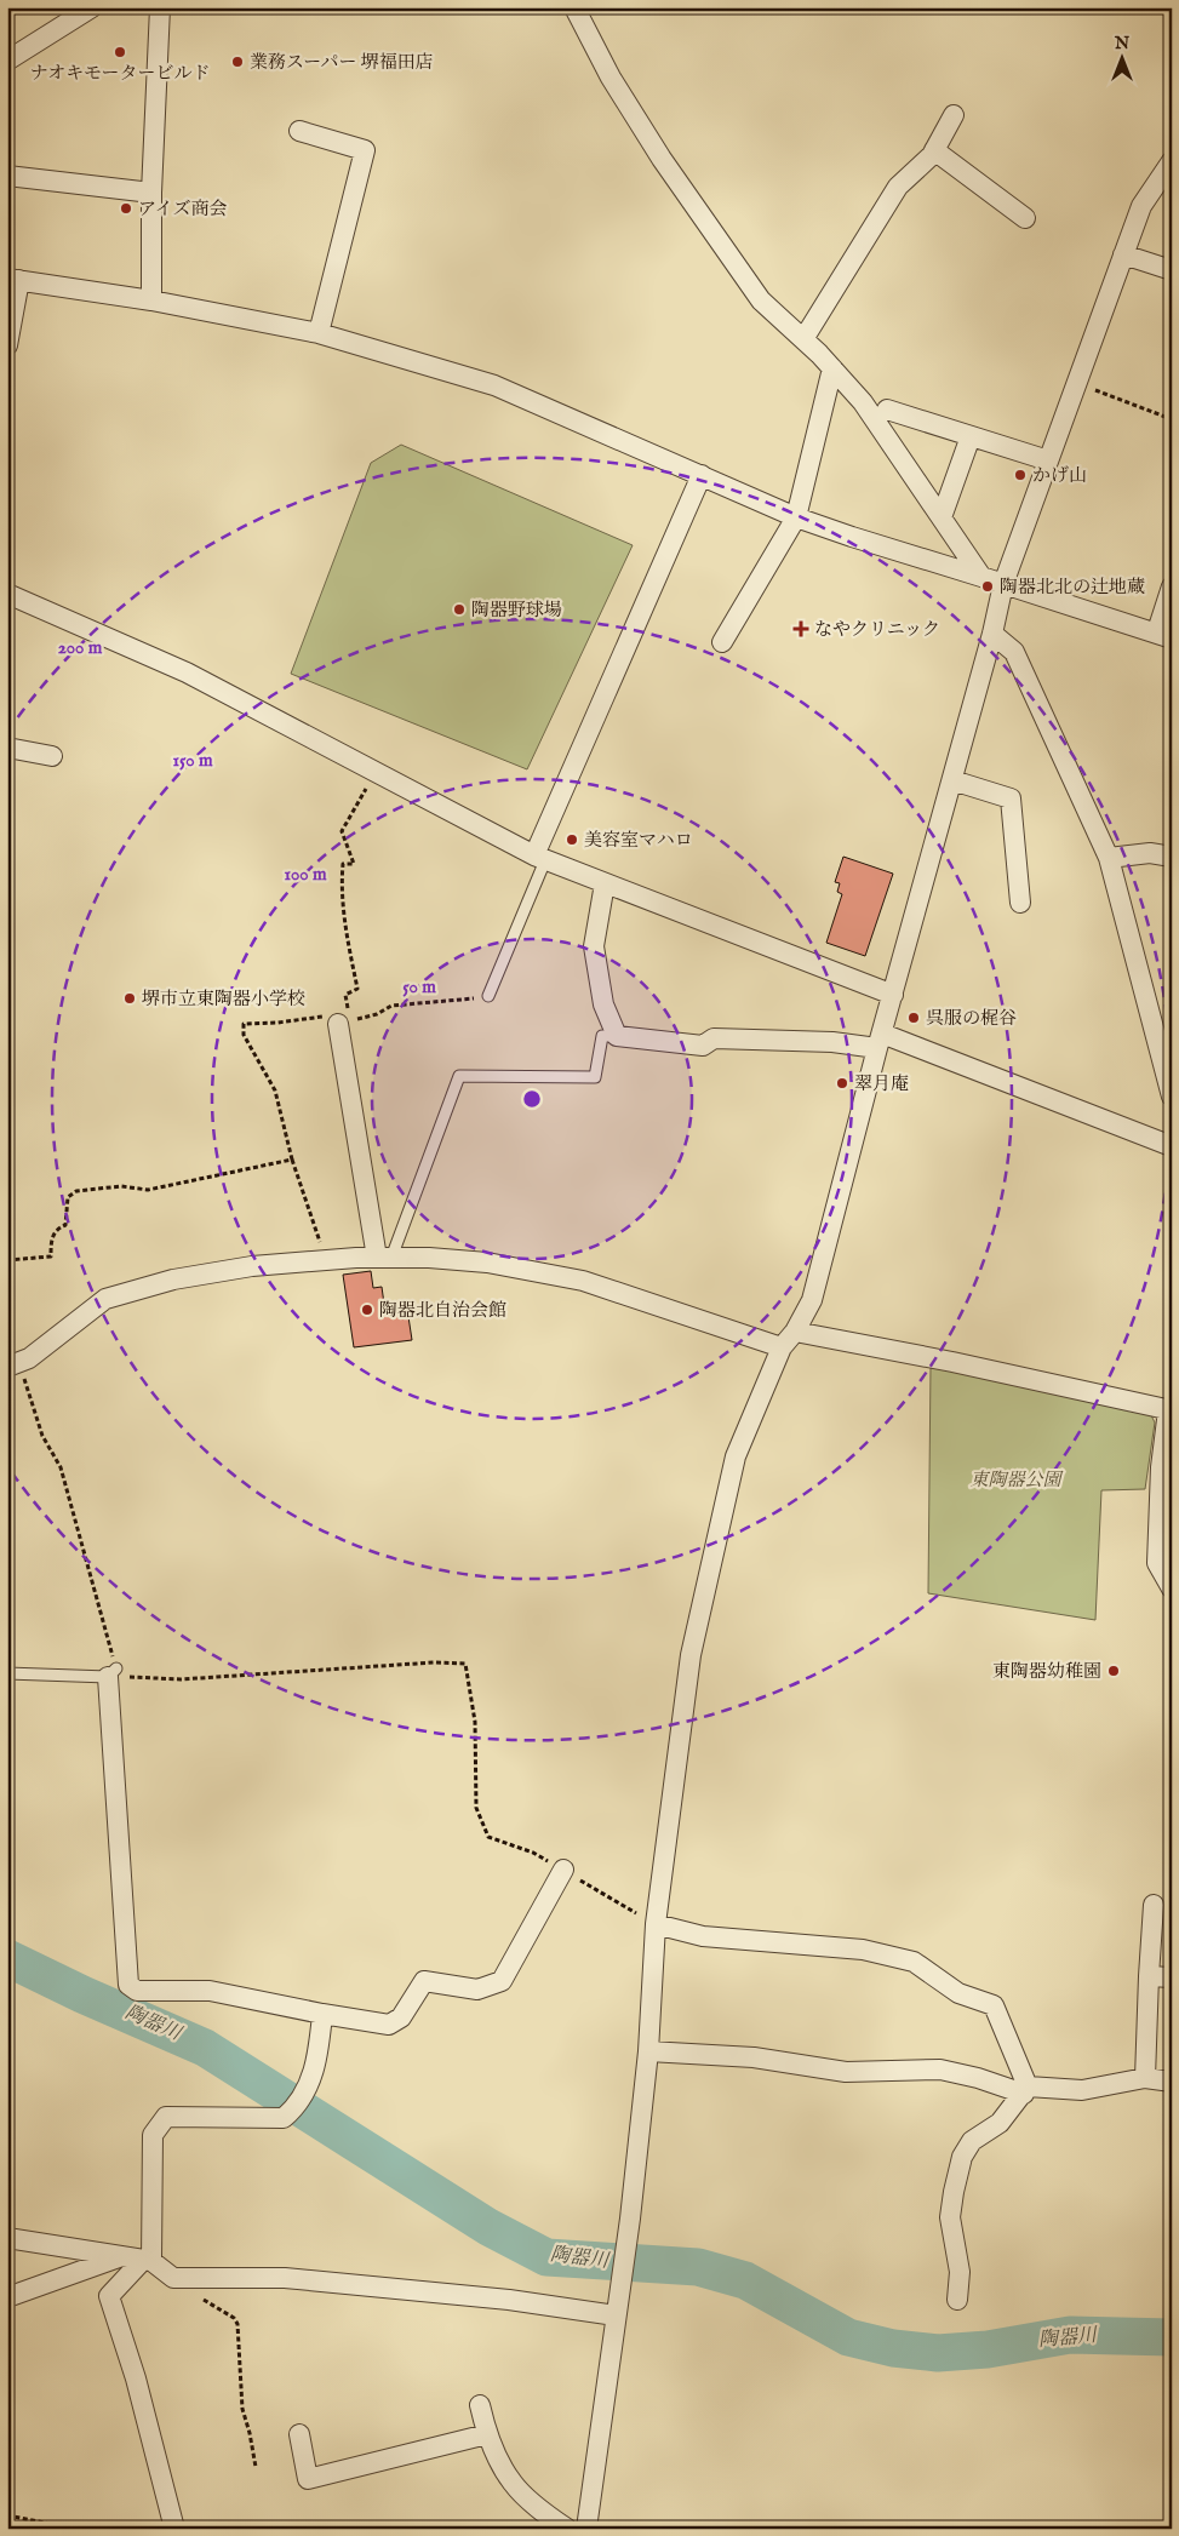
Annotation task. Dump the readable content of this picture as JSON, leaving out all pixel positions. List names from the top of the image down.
{
  "water": ["陶器川"],
  "parks": ["東陶器公園"],
  "places": {
    "other": [
      "ナオキモータービルド",
      "業務スーパー 堺福田店",
      "アイズ商会",
      "かげ山",
      "陶器北北の辻地蔵",
      "陶器野球場",
      "美容室マハロ",
      "堺市立東陶器小学校",
      "呉服の梶谷",
      "翠月庵",
      "陶器北自治会館",
      "東陶器幼稚園"
    ],
    "health": ["なやクリニック"]
  },
  "north": "top",
  "rings": [
    "200 m",
    "150 m",
    "100 m",
    "50 m"
  ]
}
